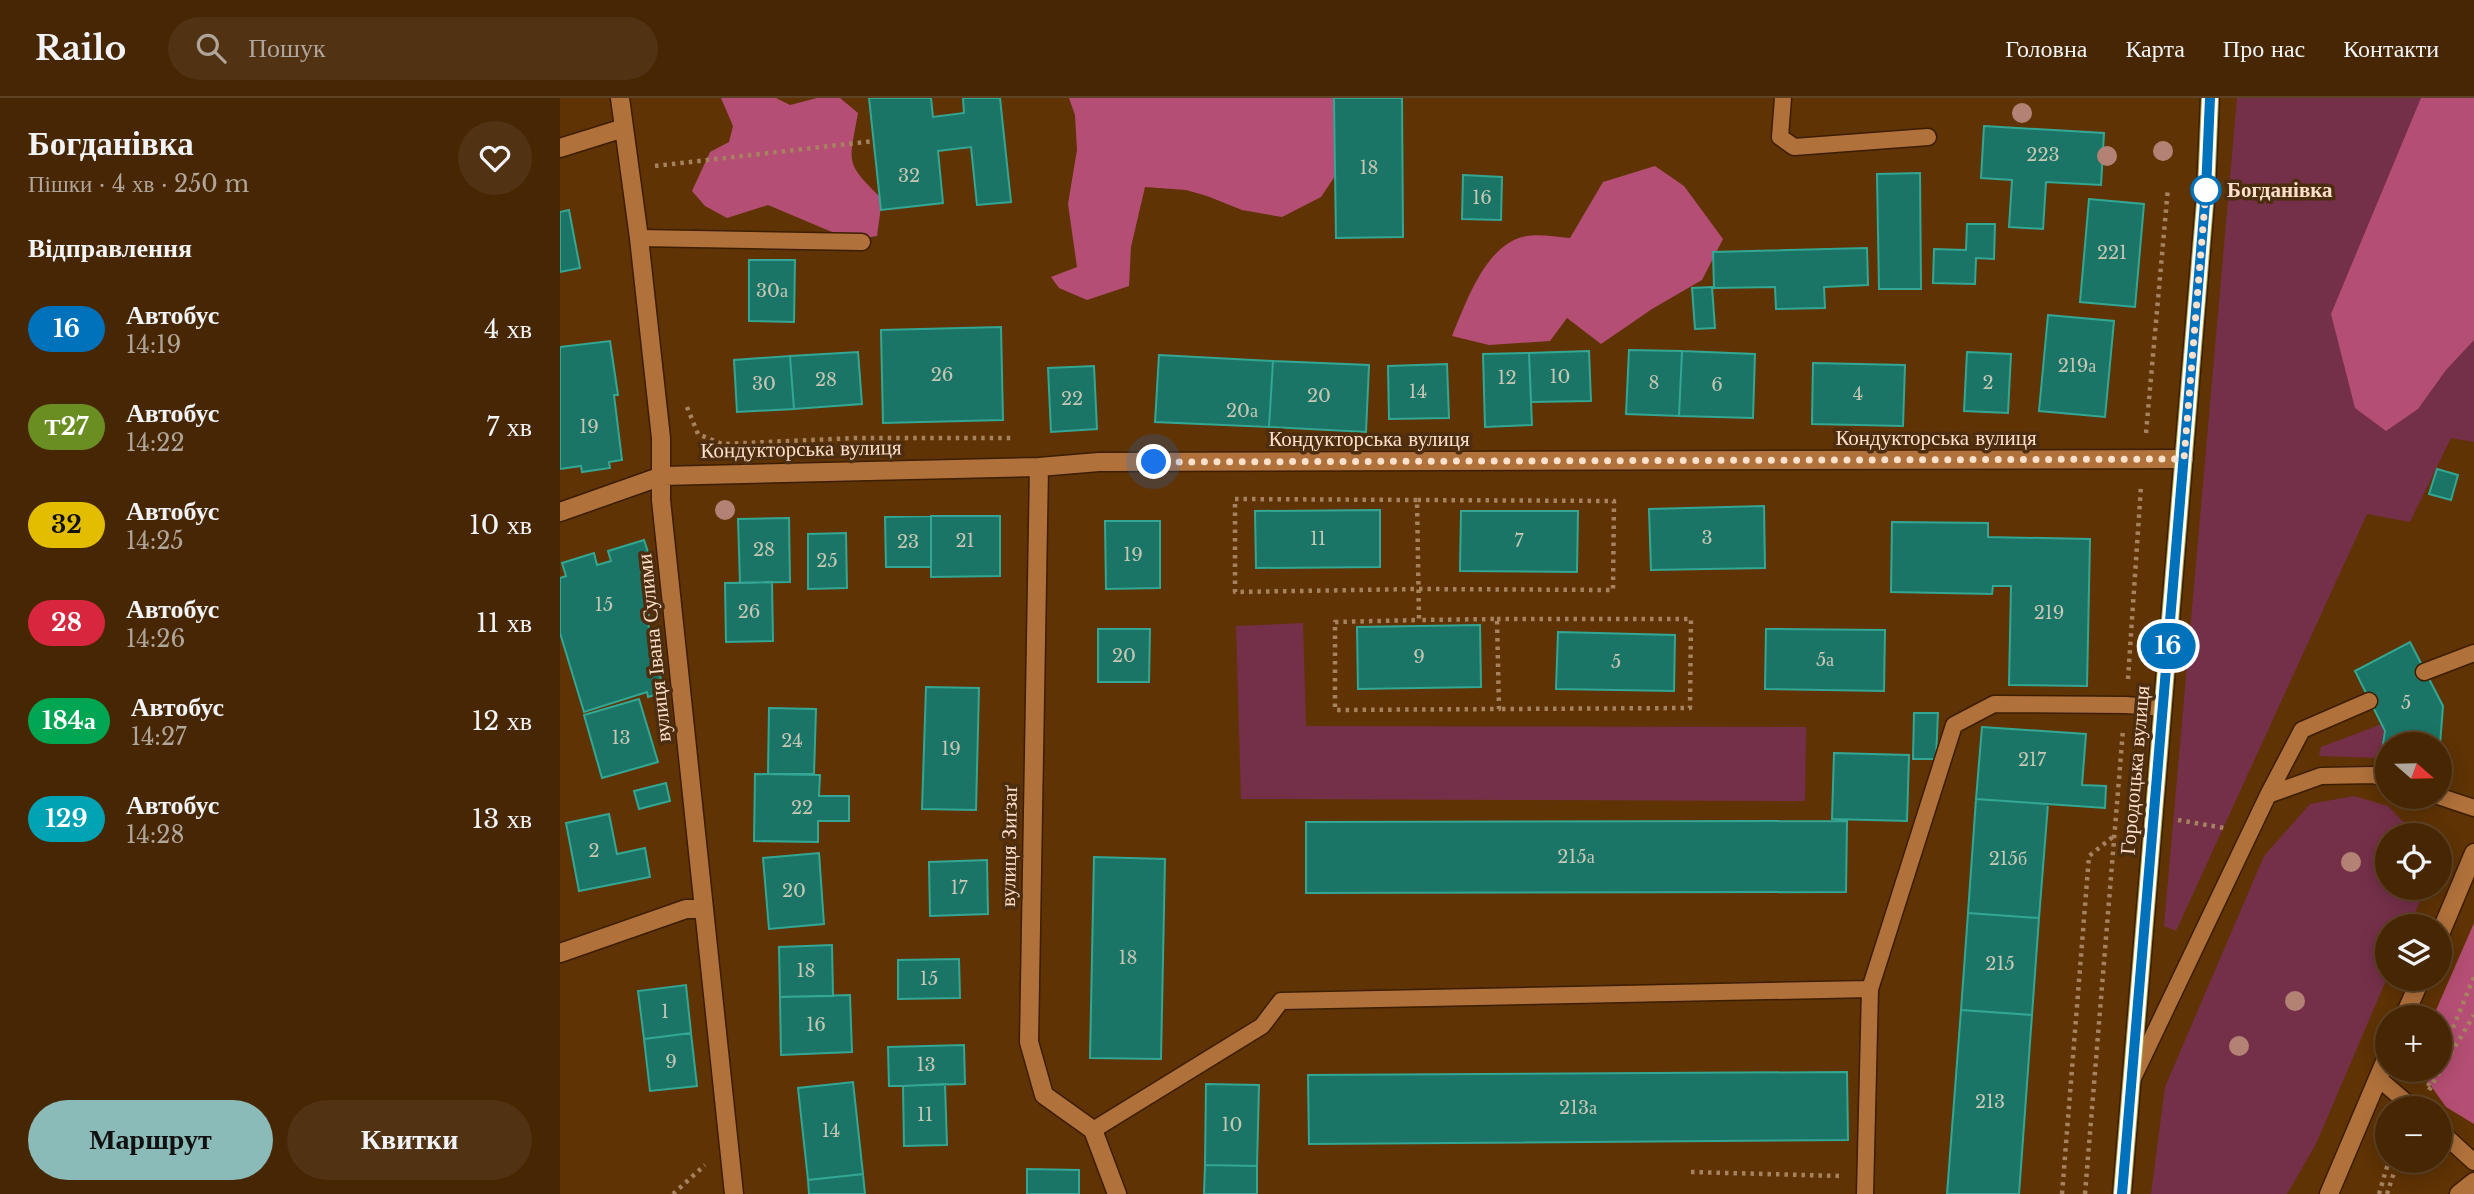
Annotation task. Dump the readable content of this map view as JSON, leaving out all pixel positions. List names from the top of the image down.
{
  "streets": {
    "main road": ["Городоцька вулиця"],
    "street": ["Кондукторська вулиця", "вулиця Івана Сулими", "вулиця Зиґзаґ"]
  },
  "crossings": [
    ["Кондукторська вулиця", "вулиця Івана Сулими"],
    ["Кондукторська вулиця", "Городоцька вулиця"],
    ["Кондукторська вулиця", "вулиця Зиґзаґ"]
  ],
  "places": ["Богданівка"],
  "lines": ["bus line 16"],
  "house_numbers": [
    "223",
    "18",
    "32",
    "16",
    "221",
    "30а",
    "219а",
    "26",
    "10",
    "12",
    "28",
    "8",
    "2",
    "30",
    "6",
    "14",
    "4",
    "20",
    "22",
    "20а",
    "19",
    "3",
    "11",
    "21",
    "7",
    "23",
    "28",
    "19",
    "25",
    "15",
    "26",
    "219",
    "20",
    "9",
    "5а",
    "5",
    "5",
    "13",
    "24",
    "19",
    "217",
    "22",
    "2",
    "215а",
    "215б",
    "17",
    "20",
    "18",
    "215",
    "18",
    "15",
    "1",
    "16",
    "9",
    "13",
    "213",
    "213а",
    "11",
    "10",
    "14"
  ],
  "north": "right",
  "page": {
    "header": "Railo",
    "search": "Пошук",
    "nav": [
      "Головна",
      "Карта",
      "Про нас",
      "Контакти"
    ],
    "heading": [
      ["Богданівка", "Пішки · 4 хв · 250 m"],
      "Відправлення"
    ],
    "on_map": "16",
    "list": [
      {
        "mark": "16",
        "name": "Автобус",
        "note": "14:19",
        "value": "4 хв"
      },
      {
        "mark": "Т27",
        "name": "Автобус",
        "note": "14:22",
        "value": "7 хв"
      },
      {
        "mark": "32",
        "name": "Автобус",
        "note": "14:25",
        "value": "10 хв"
      },
      {
        "mark": "28",
        "name": "Автобус",
        "note": "14:26",
        "value": "11 хв"
      },
      {
        "mark": "184а",
        "name": "Автобус",
        "note": "14:27",
        "value": "12 хв"
      },
      {
        "mark": "129",
        "name": "Автобус",
        "note": "14:28",
        "value": "13 хв"
      }
    ],
    "map_buttons": ["+", "−"],
    "buttons": ["Маршрут", "Квитки"]
  }
}
